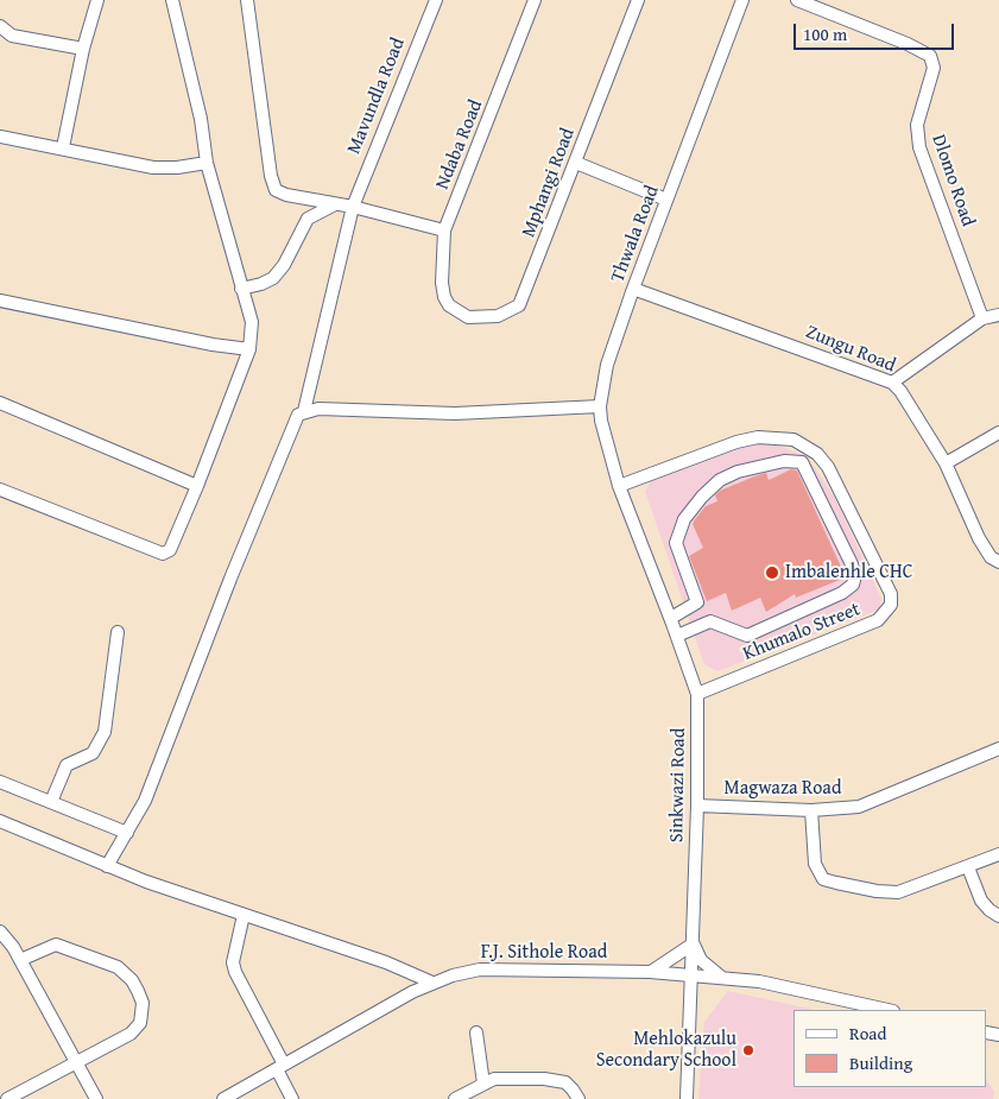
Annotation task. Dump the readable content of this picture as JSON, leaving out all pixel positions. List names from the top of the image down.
{
  "streets": {
    "street": [
      "Mavundla Road",
      "Ndaba Road",
      "Dlomo Road",
      "Mphangi Road",
      "Thwala Road",
      "Zungu Road",
      "Khumalo Street",
      "Sinkwazi Road",
      "Magwaza Road",
      "F.J. Sithole Road"
    ]
  },
  "crossings": [
    ["Ndaba Road", "Mphangi Road"],
    ["Thwala Road", "Zungu Road"],
    ["Thwala Road", "Khumalo Street"],
    ["Thwala Road", "Sinkwazi Road"],
    ["Khumalo Street", "Sinkwazi Road"],
    ["Sinkwazi Road", "Magwaza Road"],
    ["Sinkwazi Road", "F.J. Sithole Road"]
  ],
  "places": ["Imbalenhle CHC", "Mehlokazulu Secondary School"],
  "legend": ["Road", "Building"],
  "scale_bar": "100 m"
}
